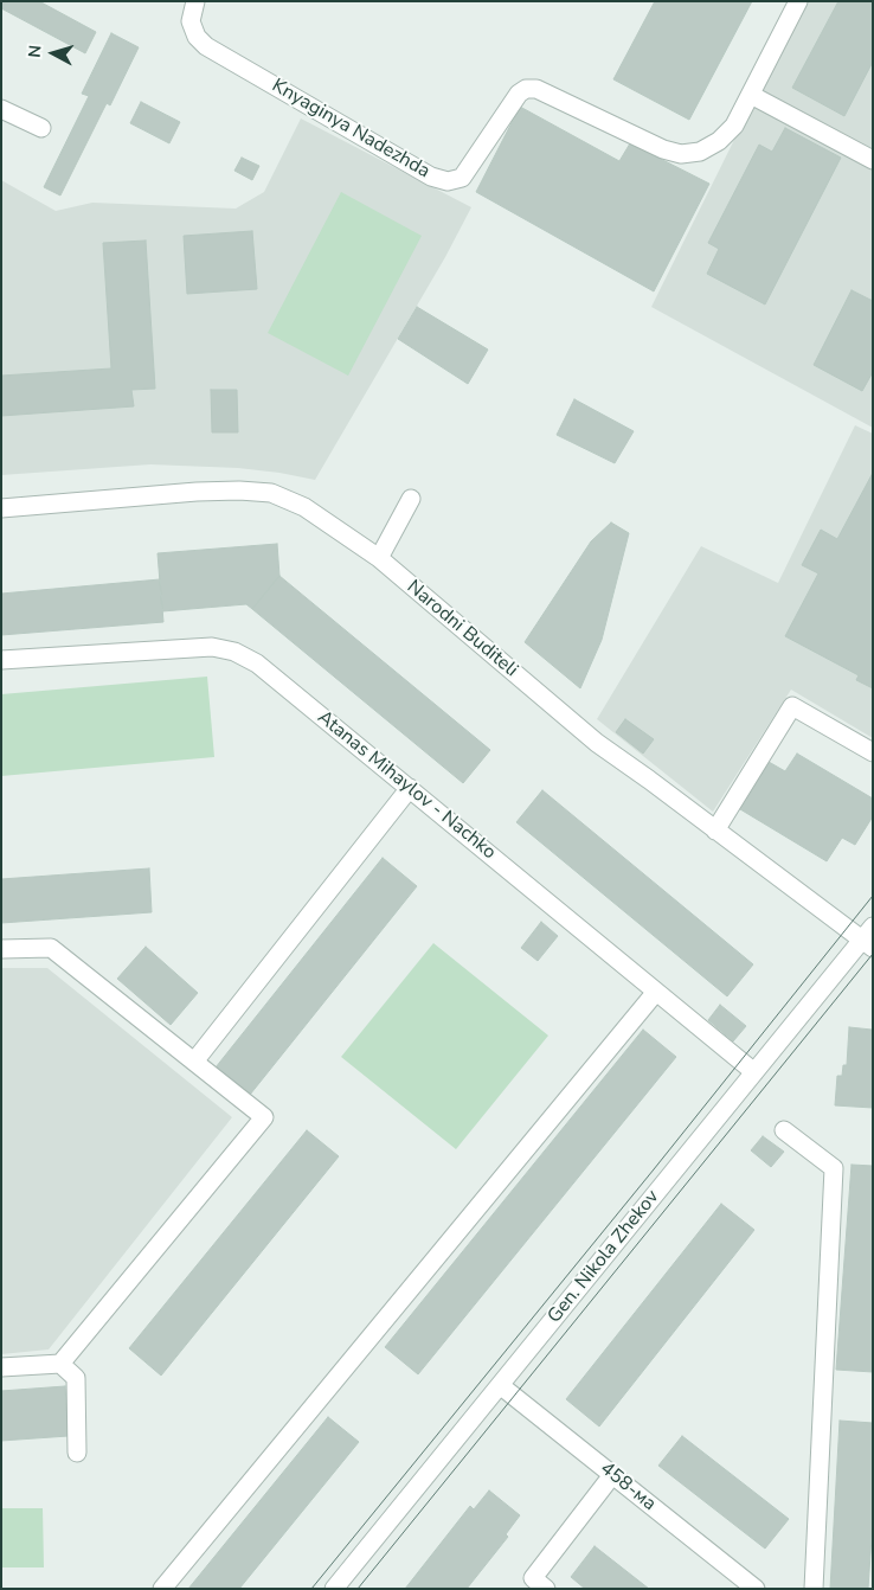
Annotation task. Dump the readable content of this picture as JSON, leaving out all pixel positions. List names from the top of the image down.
{
  "streets": {
    "street": [
      "Knyaginya Nadezhda",
      "Narodni Buditeli",
      "Atanas Mihaylov - Nachko",
      "Gen. Nikola Zhekov",
      "458-ма"
    ]
  },
  "crossings": [
    ["Narodni Buditeli", "Gen. Nikola Zhekov"],
    ["Atanas Mihaylov - Nachko", "Gen. Nikola Zhekov"],
    ["Gen. Nikola Zhekov", "458-ма"]
  ],
  "north": "left"
}
